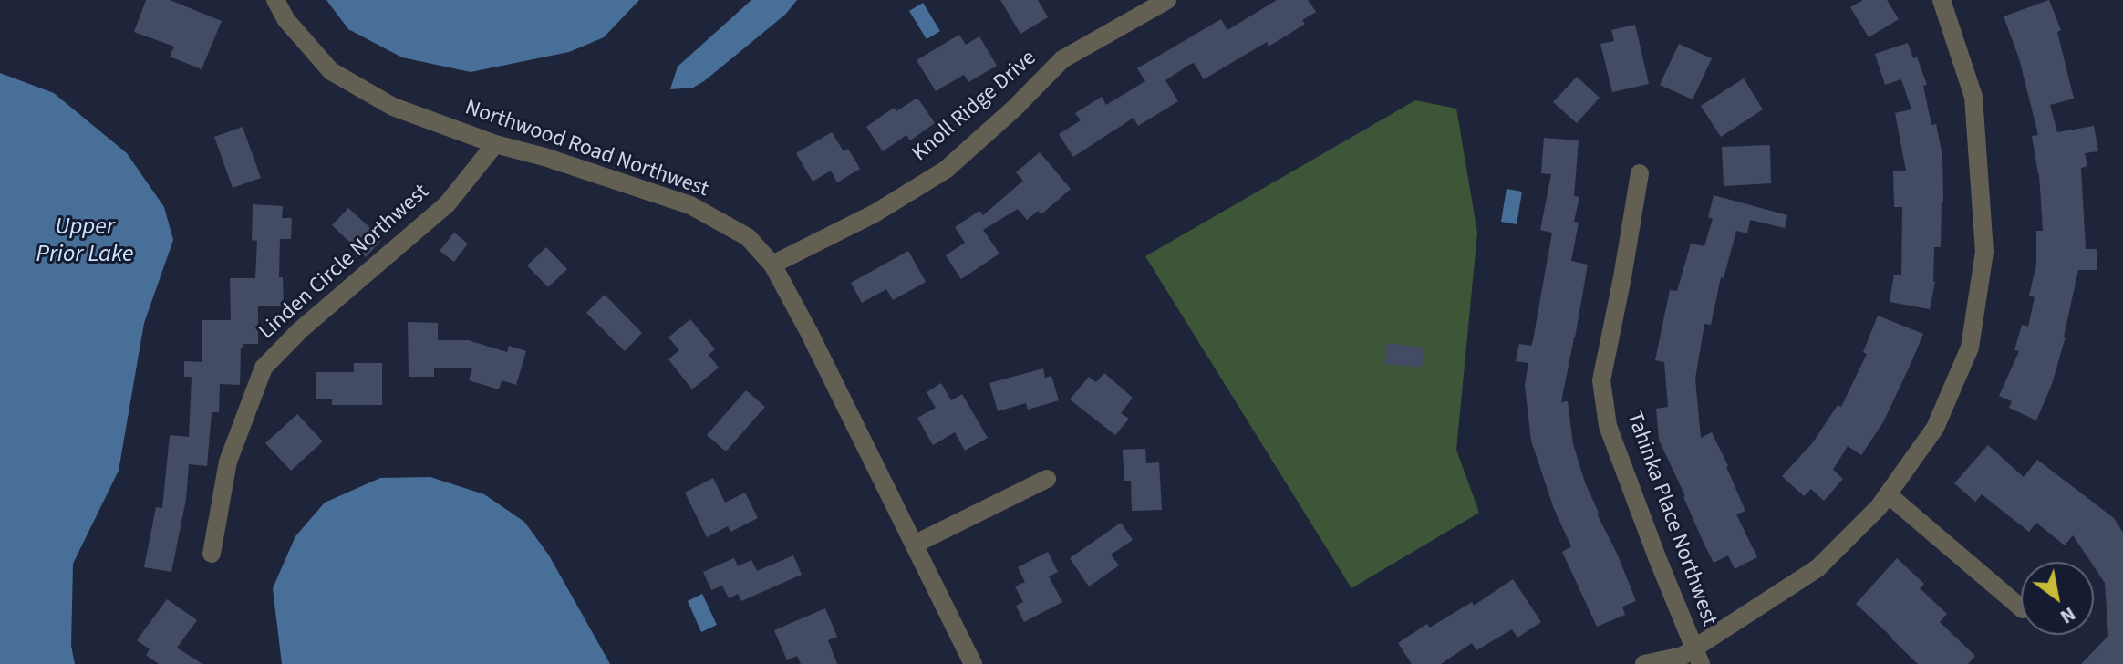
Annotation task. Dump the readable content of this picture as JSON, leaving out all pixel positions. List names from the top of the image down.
{
  "streets": {
    "street": [
      "Knoll Ridge Drive",
      "Northwood Road Northwest",
      "Linden Circle Northwest",
      "Tahinka Place Northwest"
    ]
  },
  "crossings": [
    ["Knoll Ridge Drive", "Northwood Road Northwest"],
    ["Northwood Road Northwest", "Linden Circle Northwest"]
  ],
  "water": ["Upper Prior Lake"],
  "north": "bottom right"
}
